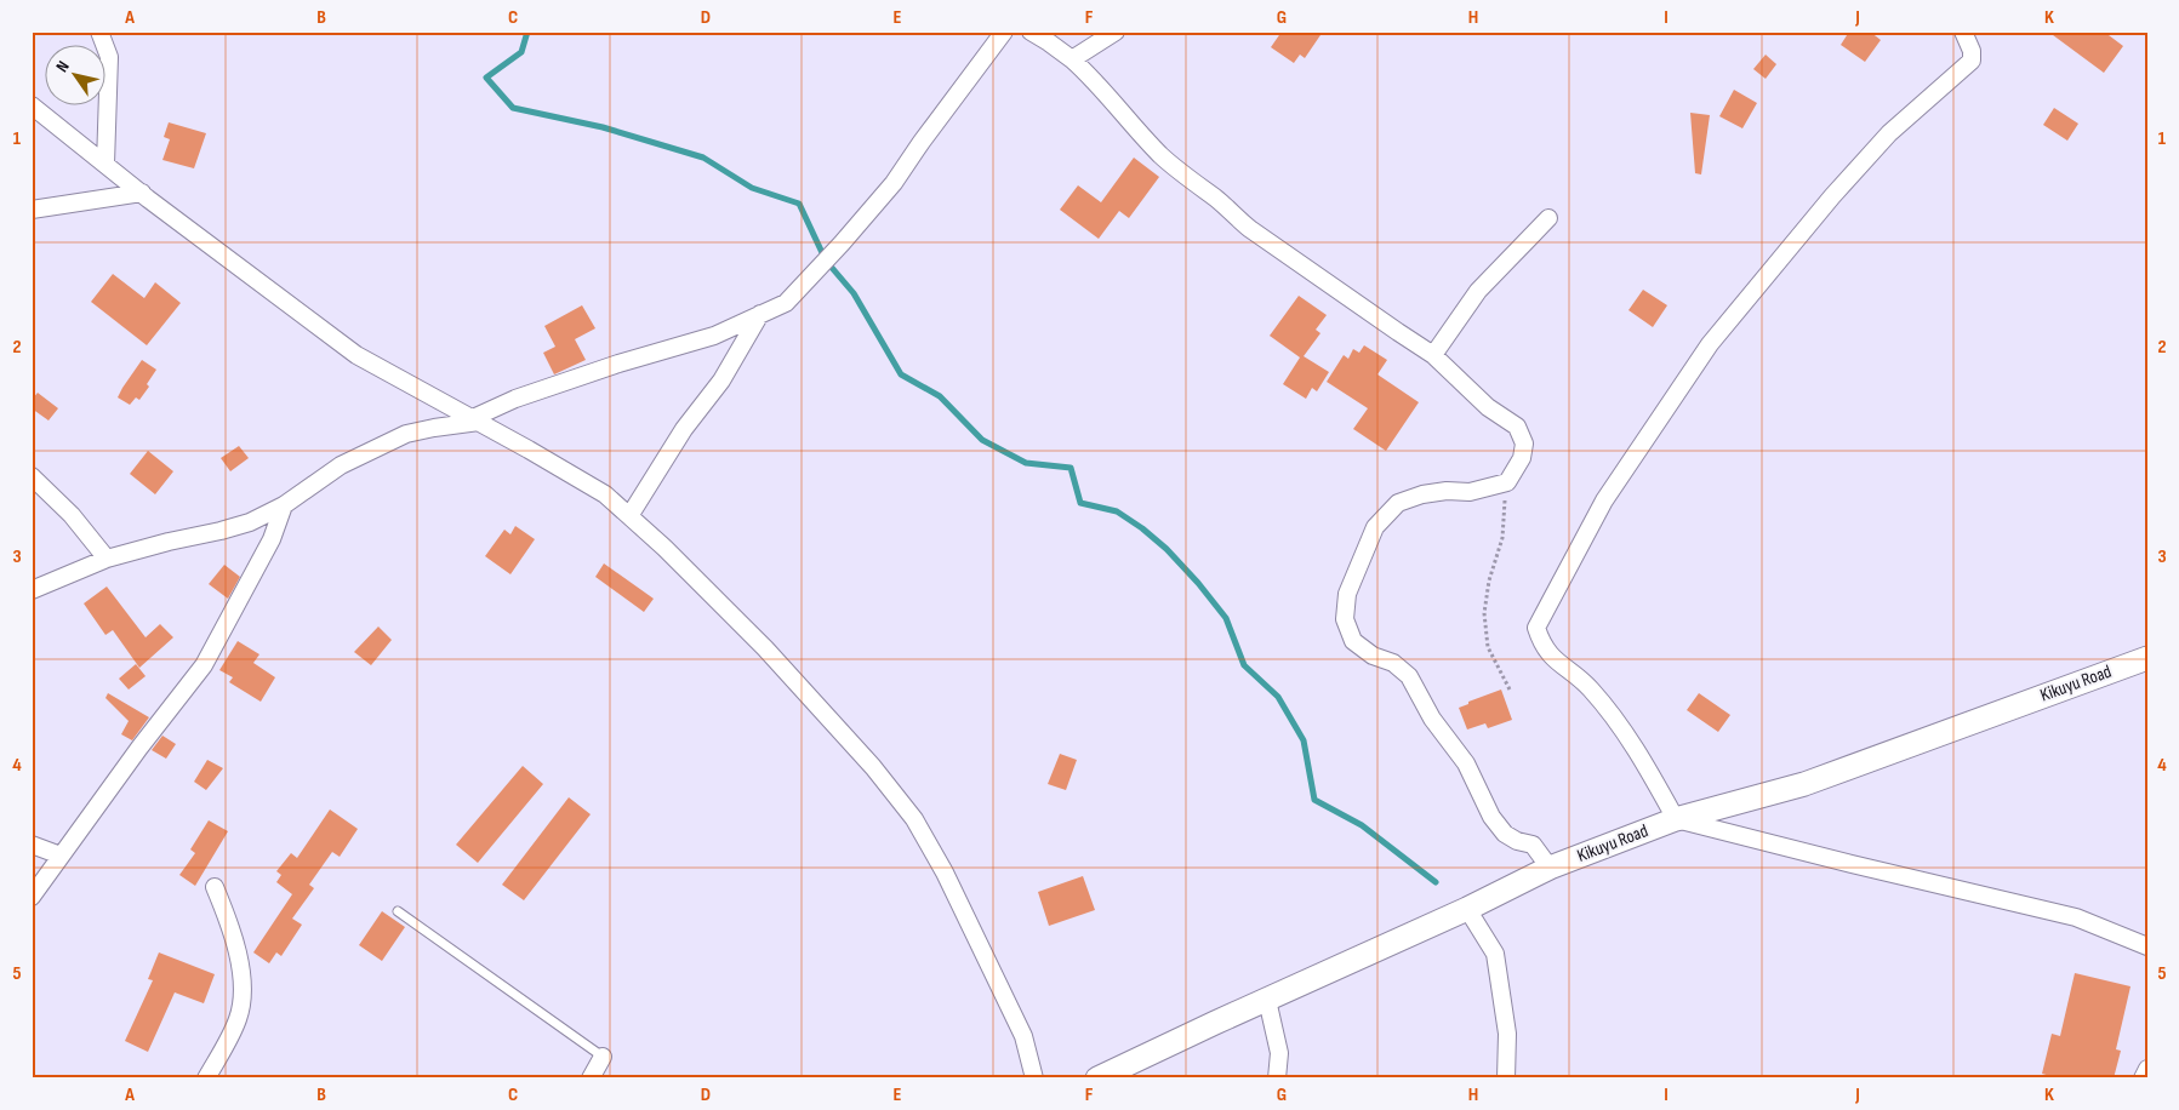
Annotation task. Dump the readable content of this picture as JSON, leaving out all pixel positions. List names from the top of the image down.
{
  "streets": {
    "main road": ["Kikuyu Road"]
  },
  "north": "top left",
  "grid": {
    "columns": [
      "A",
      "B",
      "C",
      "D",
      "E",
      "F",
      "G",
      "H",
      "I",
      "J",
      "K"
    ],
    "rows": [
      "1",
      "2",
      "3",
      "4",
      "5"
    ]
  }
}
